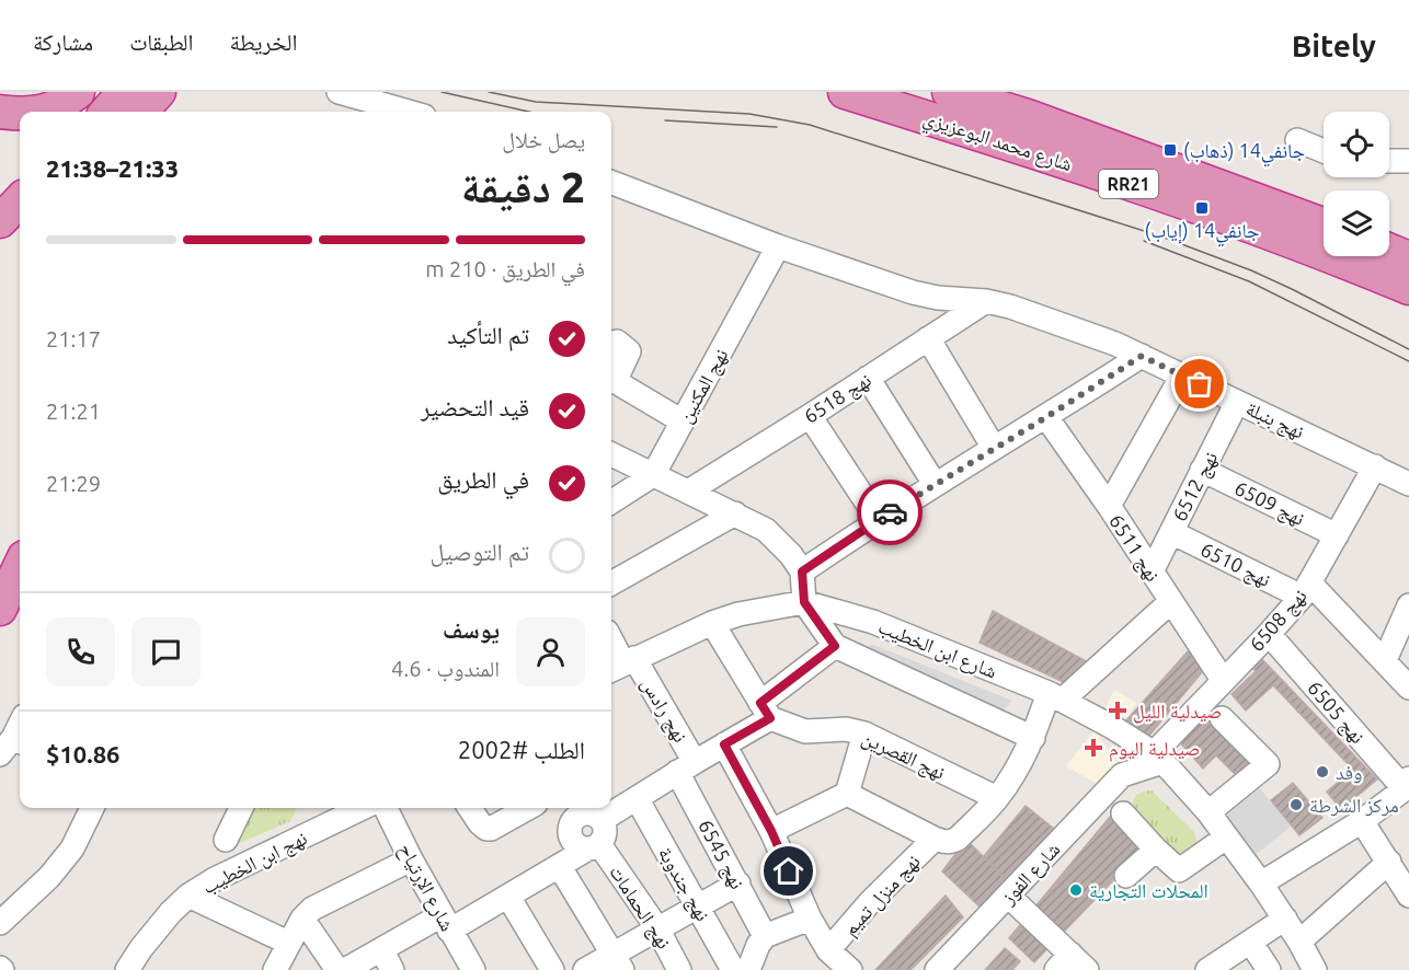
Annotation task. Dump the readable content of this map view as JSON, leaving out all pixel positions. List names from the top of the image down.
{
  "streets": {
    "highway": ["شارع محمد البوعزيزي", "RR21"],
    "street": [
      "نهج المكنين",
      "نهج 6518",
      "نهج بنبلة",
      "نهج 6512",
      "نهج 6509",
      "نهج 6511",
      "نهج 6510",
      "نهج 6508",
      "شارع ابن الخطيب",
      "نهج رادس",
      "نهج 6505",
      "نهج القصرين",
      "نهج 6545",
      "نهج ابن الخطيب",
      "شارع الفوز",
      "نهج جندوبة",
      "شارع الإرتياح",
      "نهج منزل تميم",
      "نهج الحمامات"
    ]
  },
  "crossings": [
    ["نهج المكنين", "نهج بنبلة"],
    ["نهج 6518", "نهج بنبلة"],
    ["نهج بنبلة", "نهج 6512"],
    ["نهج بنبلة", "نهج 6508"],
    ["نهج 6512", "نهج 6509"],
    ["نهج 6512", "نهج 6511"],
    ["نهج 6512", "نهج 6510"],
    ["نهج 6509", "نهج 6508"],
    ["نهج 6511", "نهج 6508"],
    ["نهج 6510", "نهج 6508"],
    ["نهج 6508", "شارع ابن الخطيب"],
    ["نهج 6508", "نهج 6505"],
    ["نهج 6508", "شارع الفوز"],
    ["شارع ابن الخطيب", "نهج رادس"],
    ["شارع ابن الخطيب", "شارع الفوز"],
    ["نهج رادس", "نهج 6545"]
  ],
  "places": {
    "transit": ["جانفي14 (ذهاب)", "جانفي14 (إياب)"],
    "health": ["صيدلية الليل", "صيدلية اليوم"],
    "other": ["وفد", "مركز الشرطة", "المحلات التجارية"]
  },
  "page": {
    "header": "Bitely",
    "nav": ["الخريطة", "الطبقات", "مشاركة"],
    "heading": ["2 دقيقة", "يصل خلال", "21:33–21:38"],
    "panel": [
      "يوسف",
      "المندوب · 4.6",
      "الطلب #2002",
      "$10.86"
    ],
    "bar": "في الطريق · 210 m",
    "list": [
      ["تم التأكيد", "21:17"],
      ["قيد التحضير", "21:21"],
      ["في الطريق", "21:29"],
      "تم التوصيل"
    ]
  }
}
